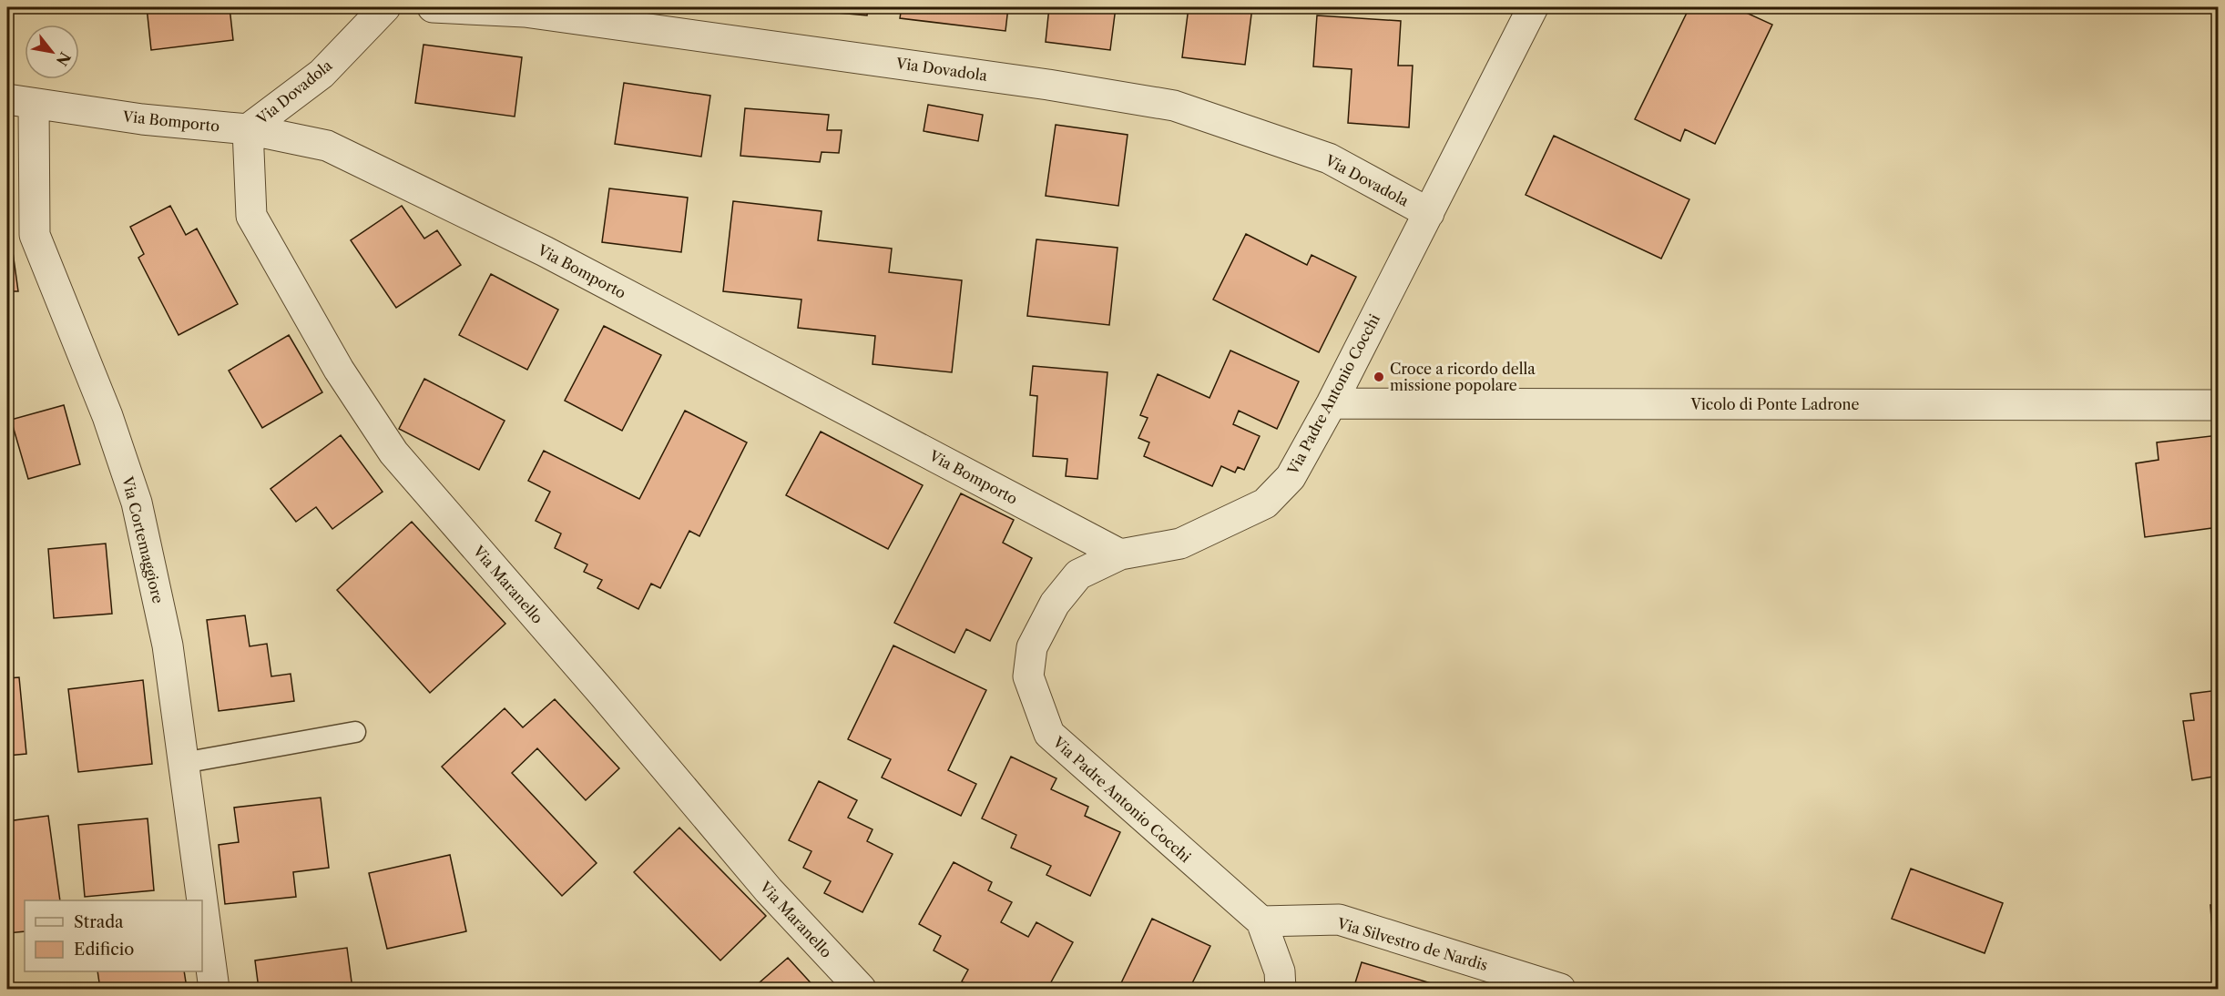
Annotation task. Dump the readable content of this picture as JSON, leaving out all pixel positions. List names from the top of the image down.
{
  "streets": {
    "street": [
      "Via Dovadola",
      "Via Bomporto",
      "Via Padre Antonio Cocchi",
      "Vicolo di Ponte Ladrone",
      "Via Cortemaggiore",
      "Via Maranello",
      "Via Silvestro de Nardis"
    ]
  },
  "crossings": [
    ["Via Dovadola", "Via Bomporto"],
    ["Via Dovadola", "Via Padre Antonio Cocchi"],
    ["Via Dovadola", "Via Maranello"],
    ["Via Bomporto", "Via Padre Antonio Cocchi"],
    ["Via Bomporto", "Via Cortemaggiore"],
    ["Via Bomporto", "Via Maranello"],
    ["Via Padre Antonio Cocchi", "Vicolo di Ponte Ladrone"],
    ["Via Padre Antonio Cocchi", "Via Silvestro de Nardis"]
  ],
  "places": ["Croce a ricordo della missione popolare"],
  "legend": ["Strada", "Edificio"],
  "north": "bottom right"
}
